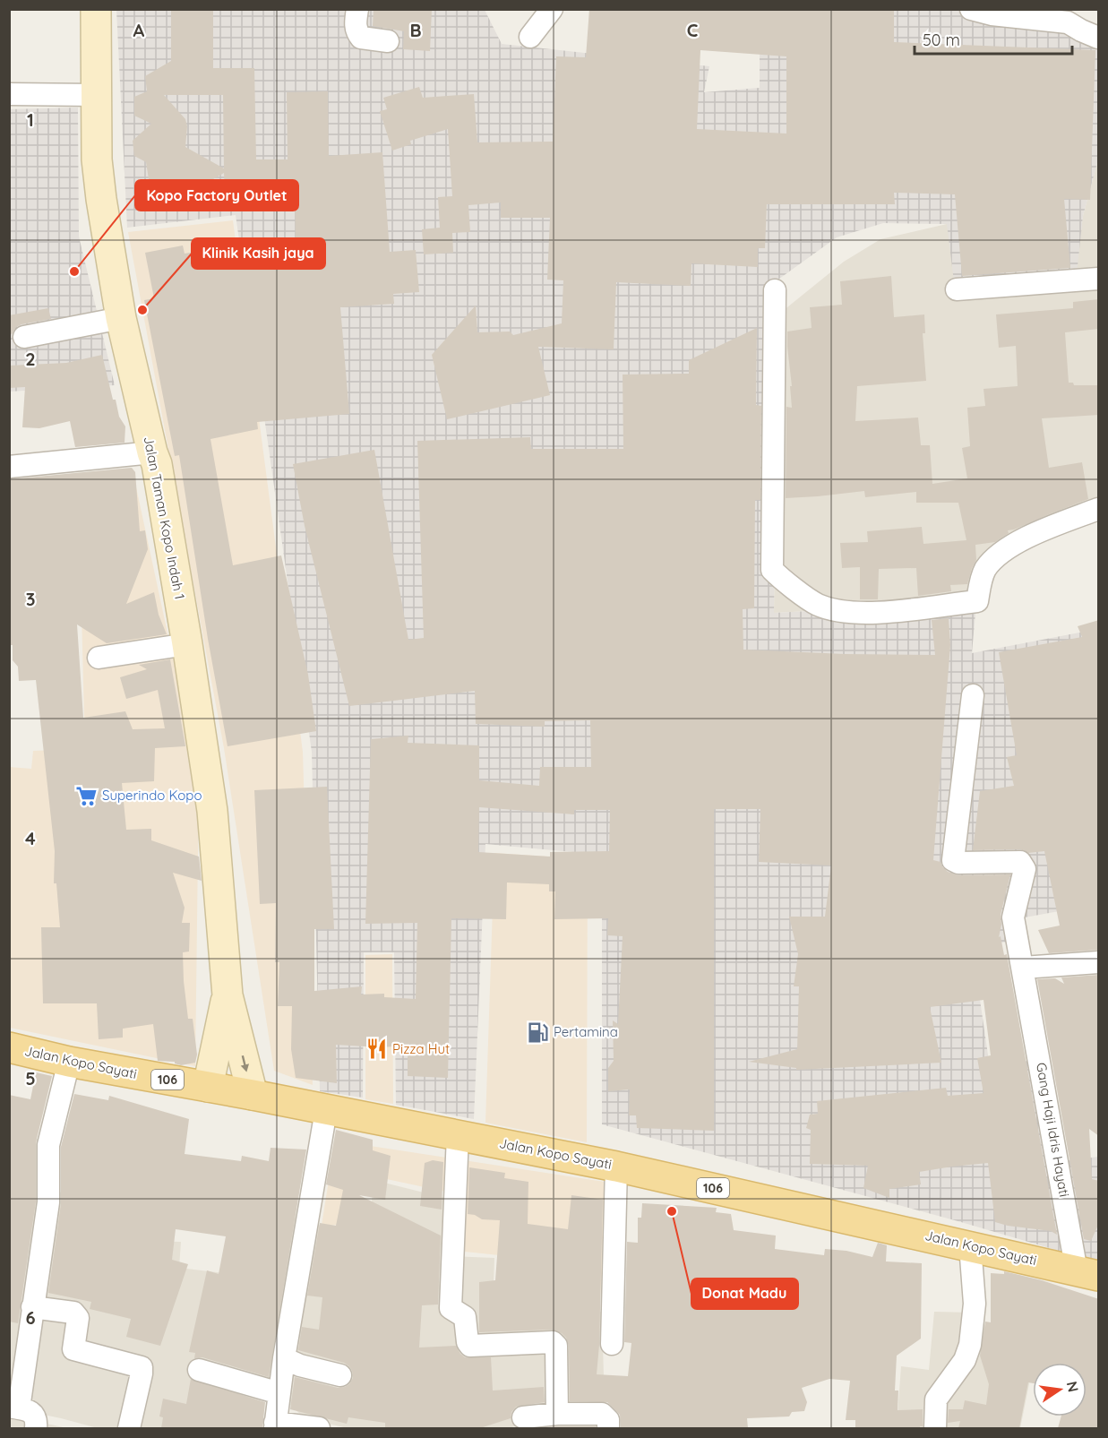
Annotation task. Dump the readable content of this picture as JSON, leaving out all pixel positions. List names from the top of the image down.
{
  "streets": {
    "main road": ["Jalan Taman Kopo Indah 1", "Jalan Kopo Sayati", "106"],
    "street": ["Gang Haji Idris Hayati"]
  },
  "crossings": [
    ["Jalan Taman Kopo Indah 1", "Jalan Kopo Sayati"],
    ["Jalan Kopo Sayati", "Gang Haji Idris Hayati"]
  ],
  "places": {
    "other": ["Kopo Factory Outlet", "Klinik Kasih jaya", "Donat Madu"],
    "supermarket": ["Superindo Kopo"],
    "fuel station": ["Pertamina"],
    "restaurant": ["Pizza Hut"]
  },
  "scale_bar": "50 m",
  "north": "right",
  "grid": {
    "columns": ["A", "B", "C"],
    "rows": [
      "1",
      "2",
      "3",
      "4",
      "5",
      "6"
    ]
  }
}
